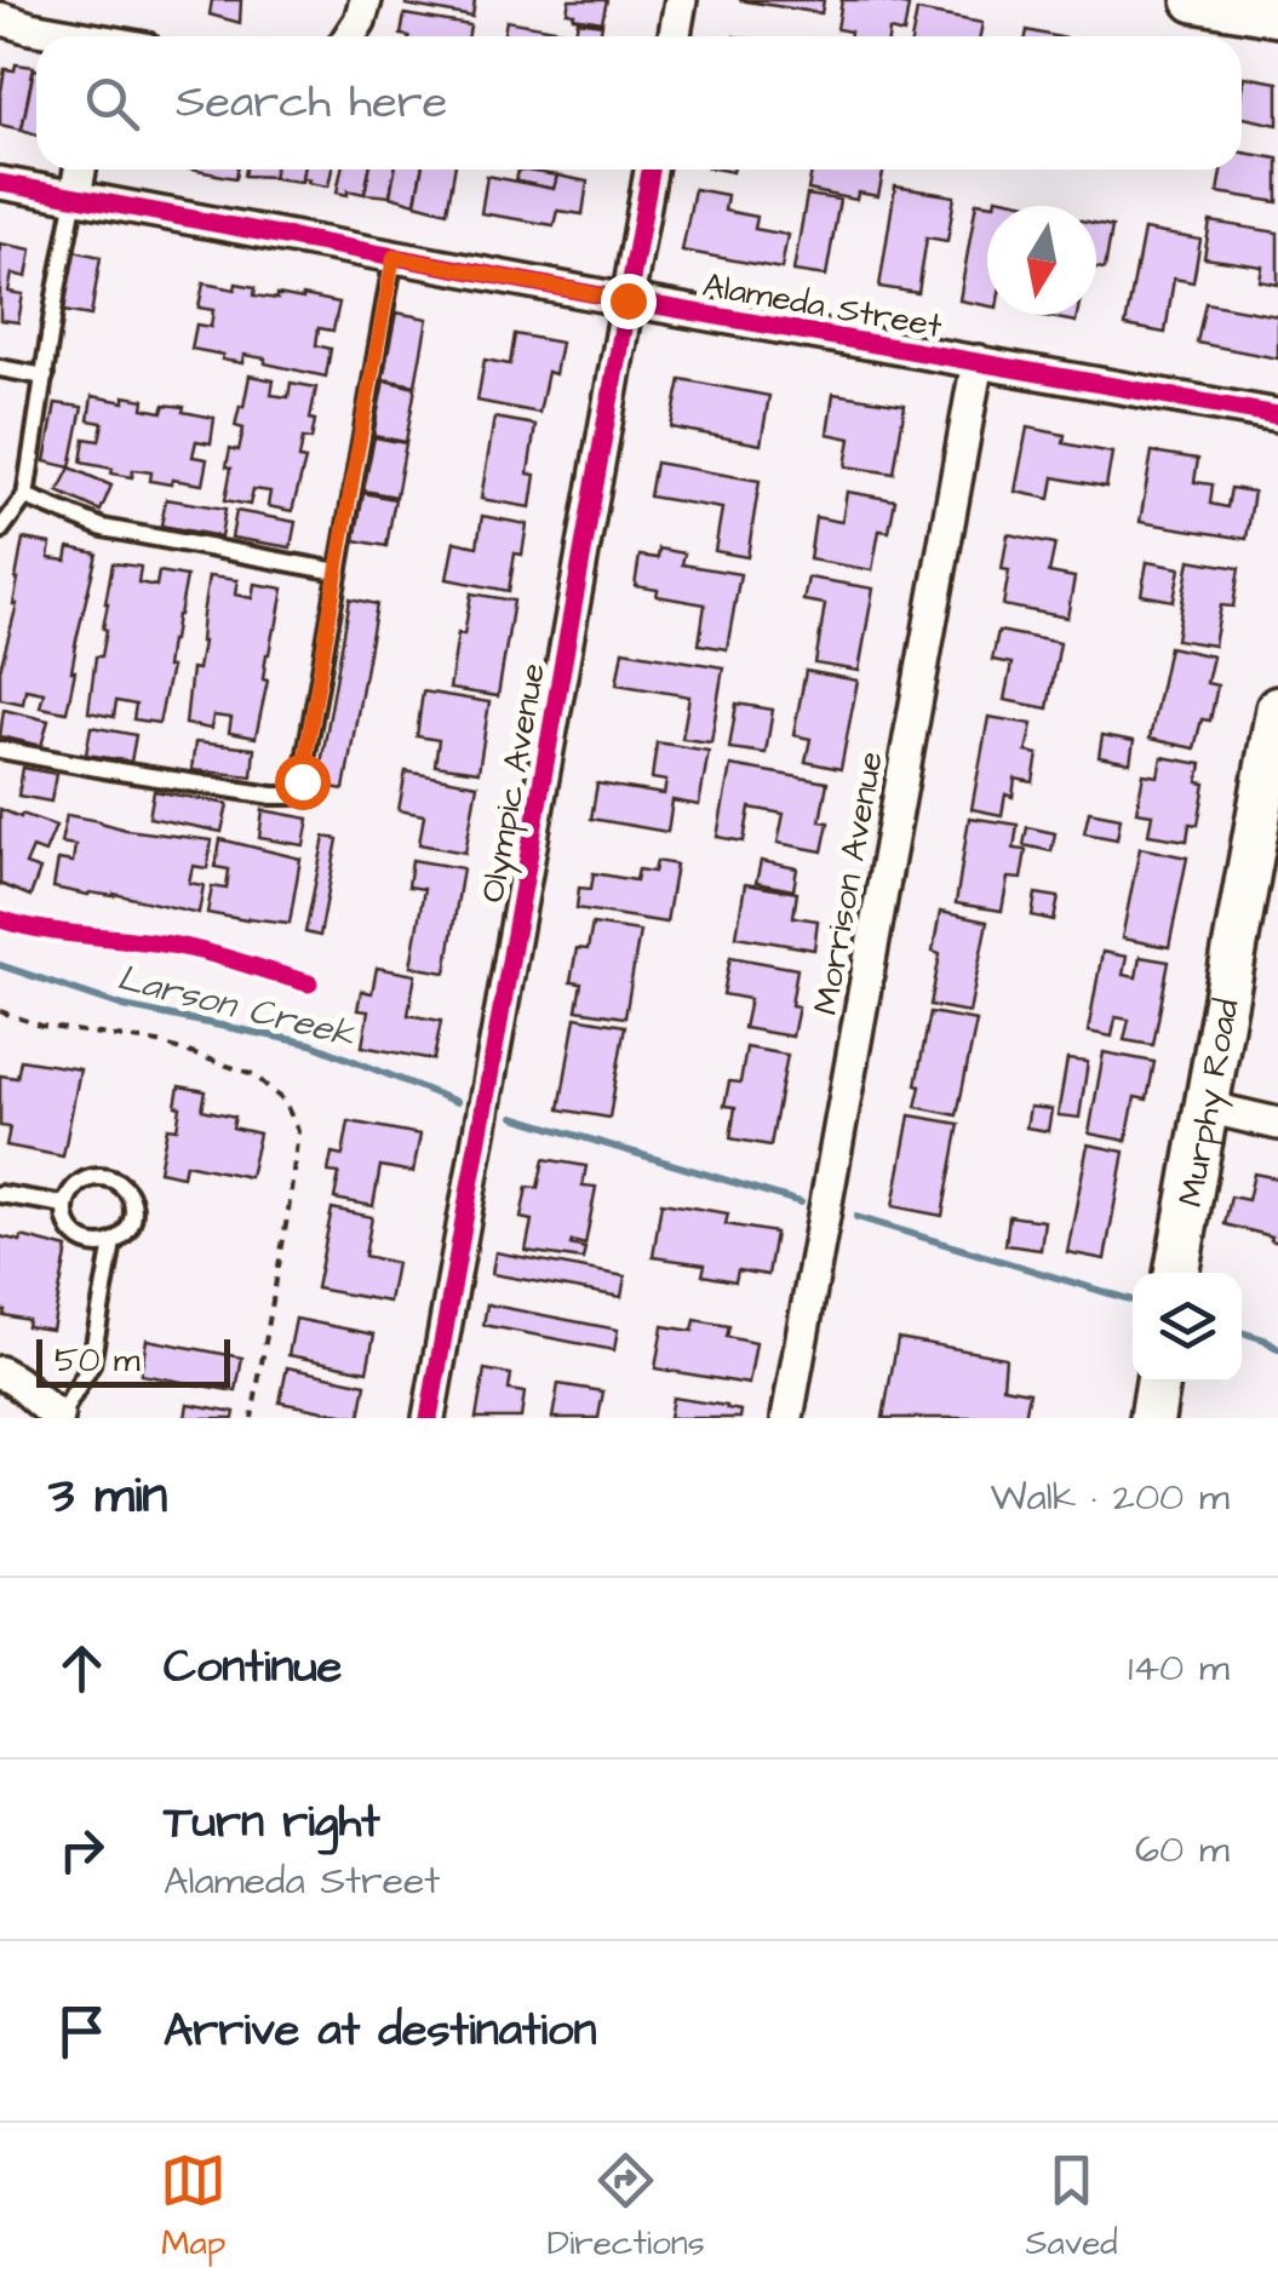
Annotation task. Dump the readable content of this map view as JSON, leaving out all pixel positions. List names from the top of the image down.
{
  "streets": {
    "street": [
      "Alameda Street",
      "Olympic Avenue",
      "Morrison Avenue",
      "Murphy Road"
    ]
  },
  "crossings": [
    ["Alameda Street", "Olympic Avenue"],
    ["Alameda Street", "Morrison Avenue"]
  ],
  "water": ["Larson Creek"],
  "scale_bar": "50 m",
  "north": "bottom",
  "page": {
    "search": "Search here",
    "scale": "50 m",
    "heading": ["3 min", "Walk · 200 m"],
    "list": [
      ["Continue", "140 m"],
      ["Turn right", "Alameda Street", "60 m"],
      "Arrive at destination"
    ],
    "nav": ["Map", "Directions", "Saved"]
  }
}
